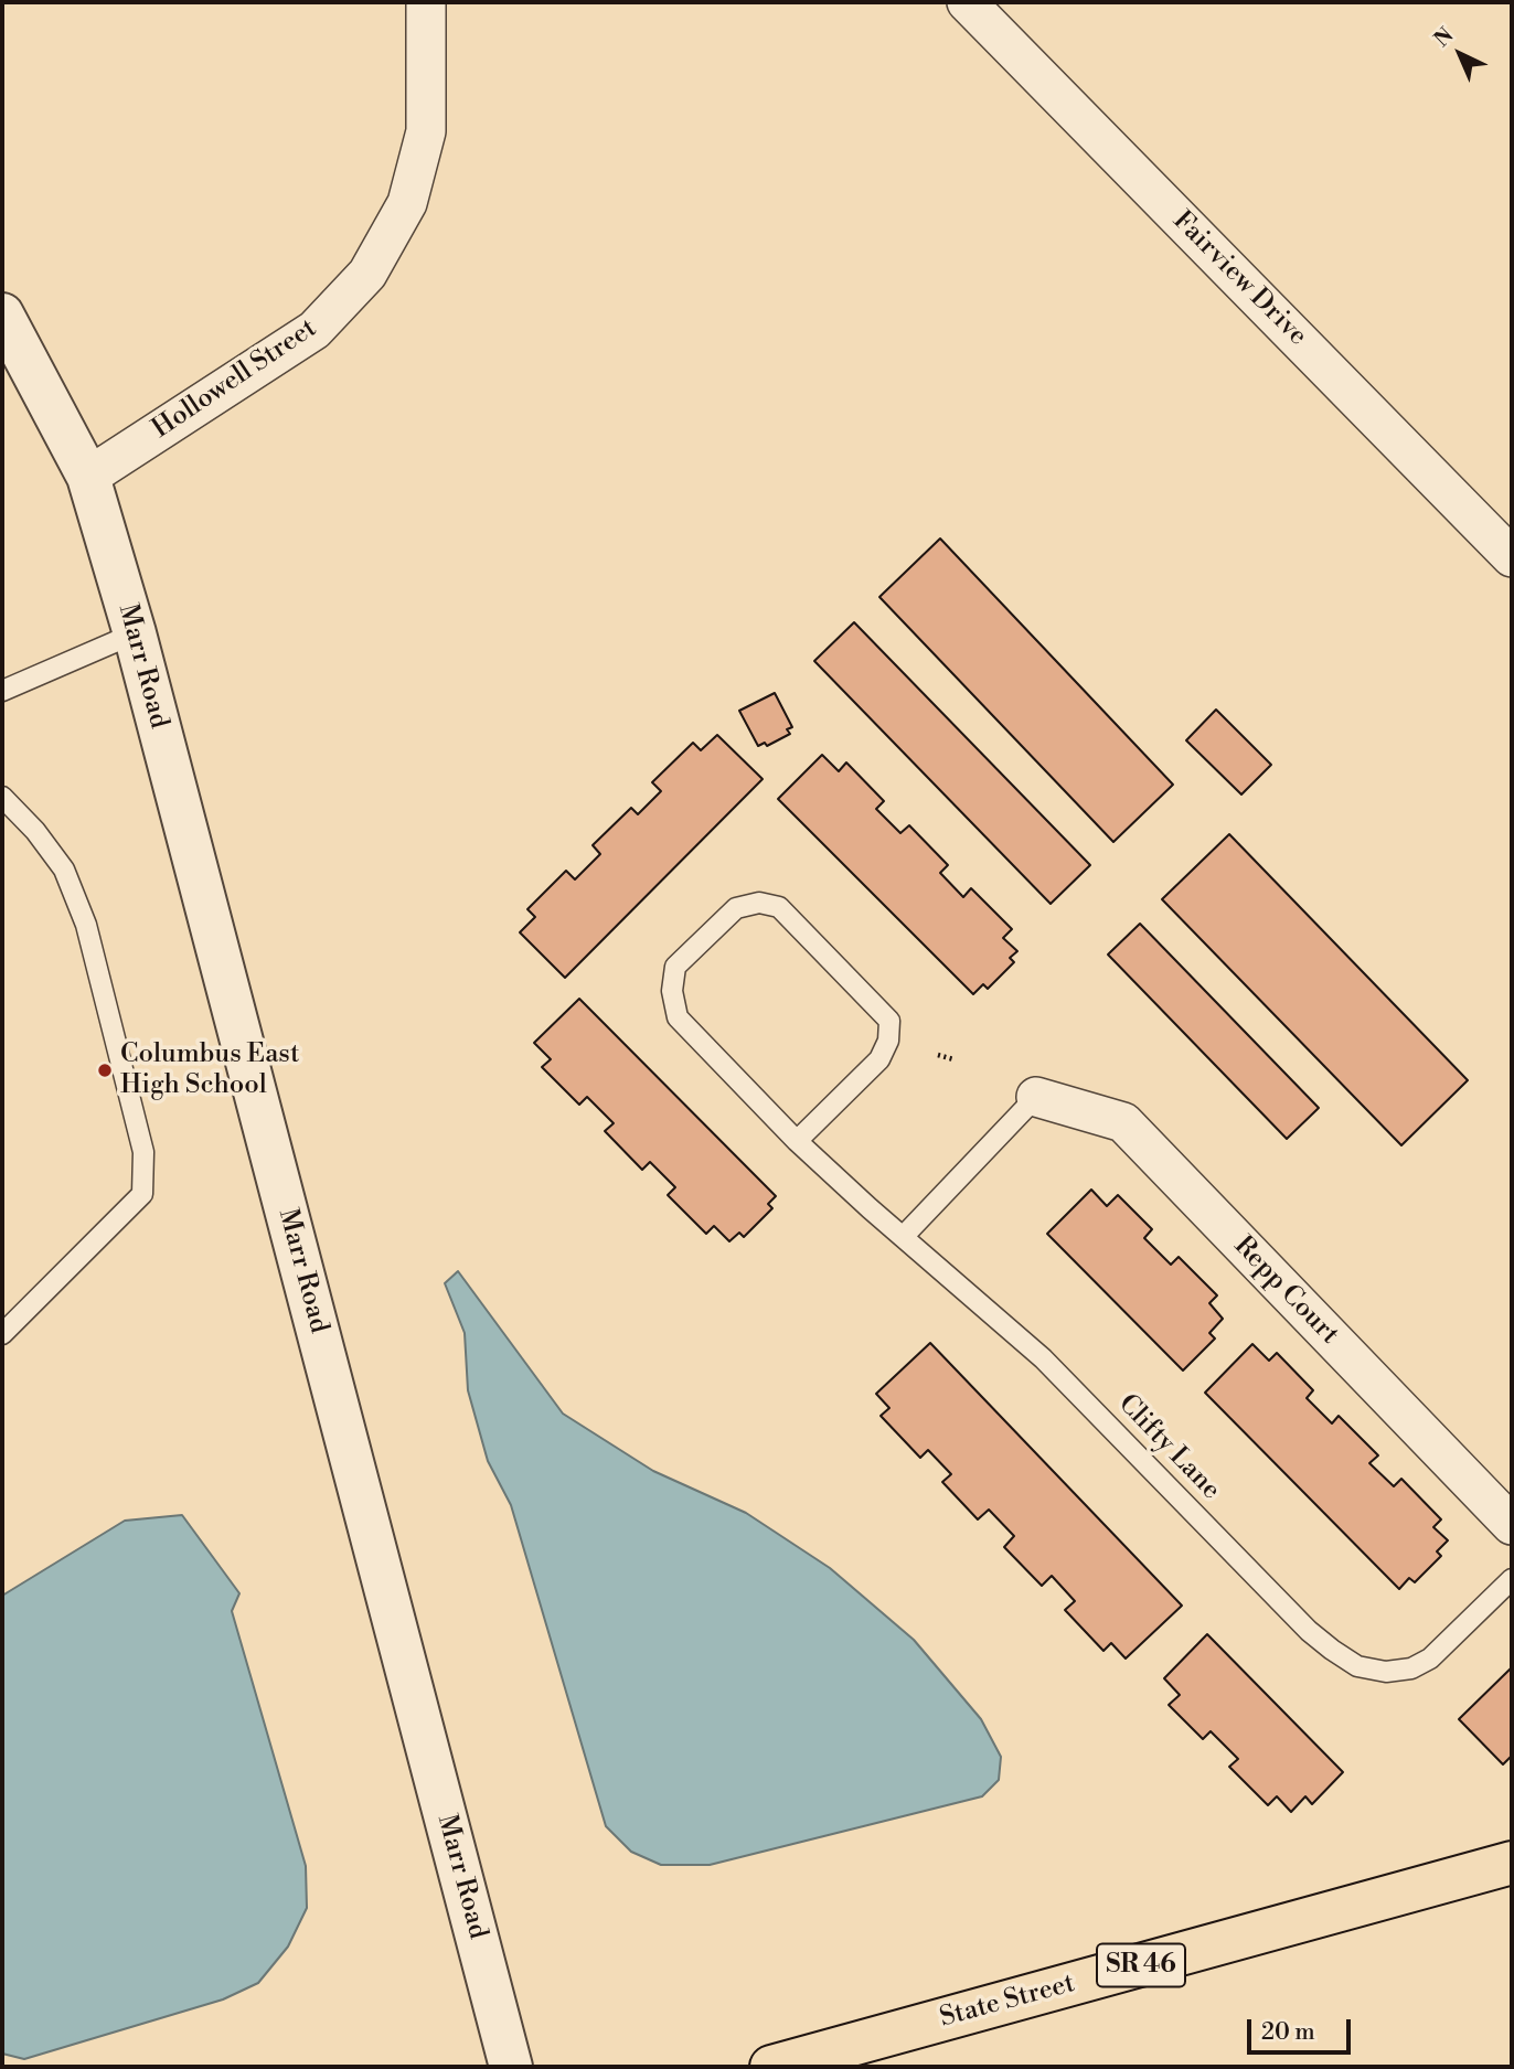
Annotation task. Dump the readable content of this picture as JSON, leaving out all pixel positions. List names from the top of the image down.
{
  "streets": {
    "highway": ["SR 46", "State Street"],
    "street": [
      "Fairview Drive",
      "Hollowell Street",
      "Marr Road",
      "Repp Court"
    ],
    "lane": ["Clifty Lane"]
  },
  "crossings": [
    ["Hollowell Street", "Marr Road"]
  ],
  "places": ["Columbus East High School"],
  "scale_bar": "20 m",
  "north": "top left"
}
